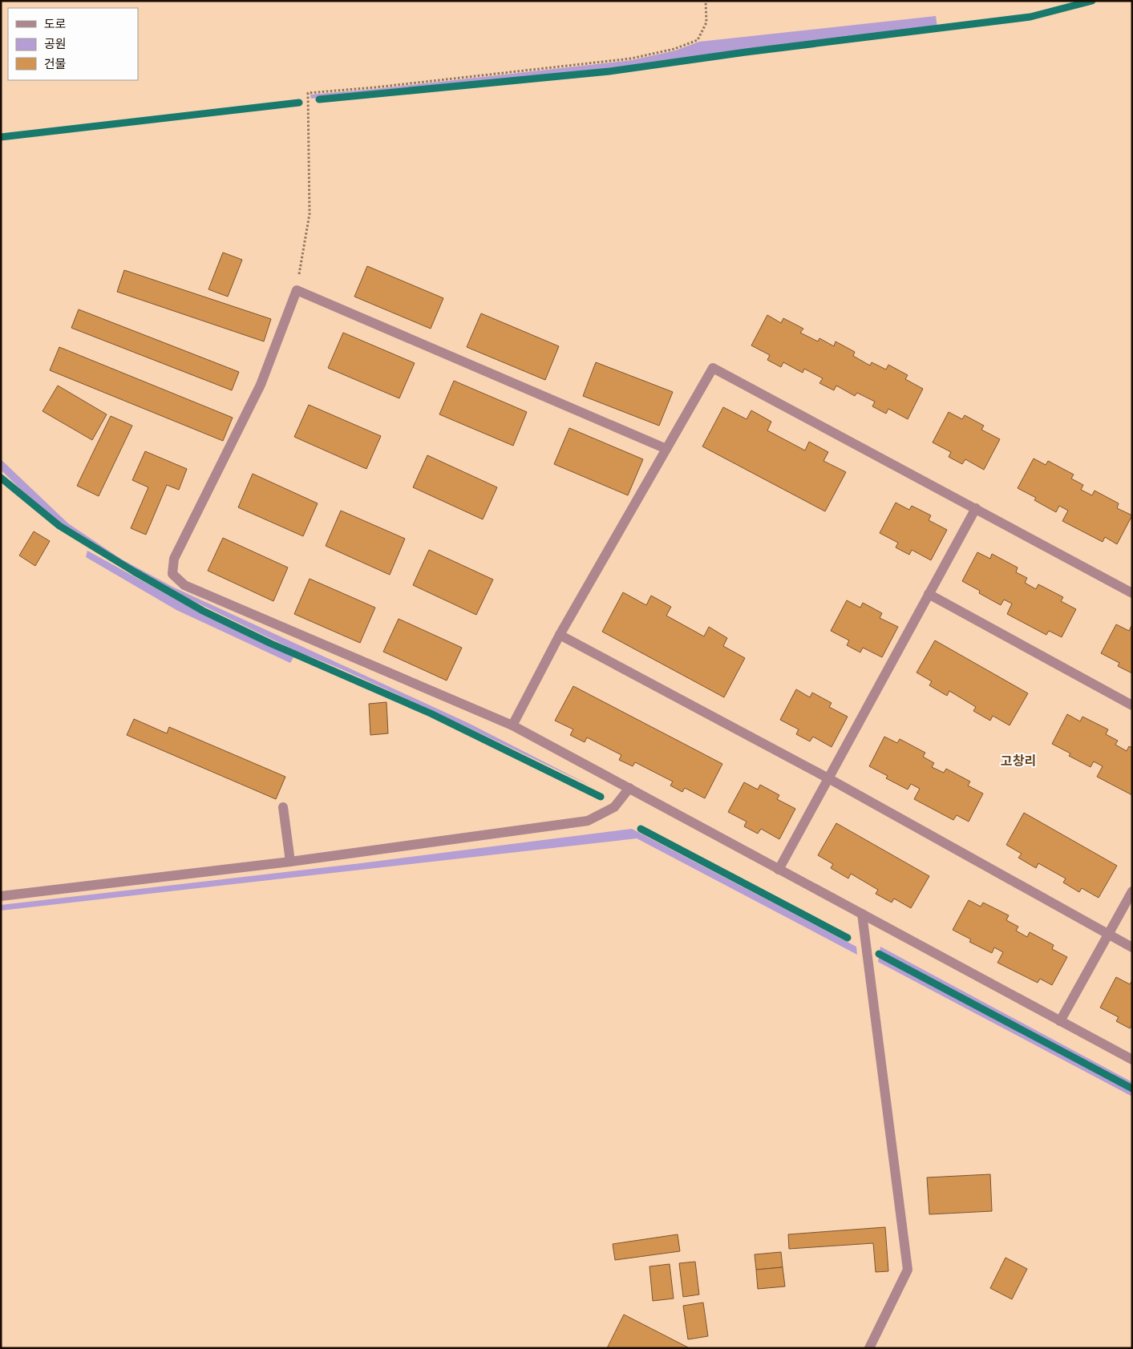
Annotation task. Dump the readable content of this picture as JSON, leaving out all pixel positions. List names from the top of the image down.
{
  "districts": ["고창리"],
  "legend": ["도로", "공원", "건물"]
}
